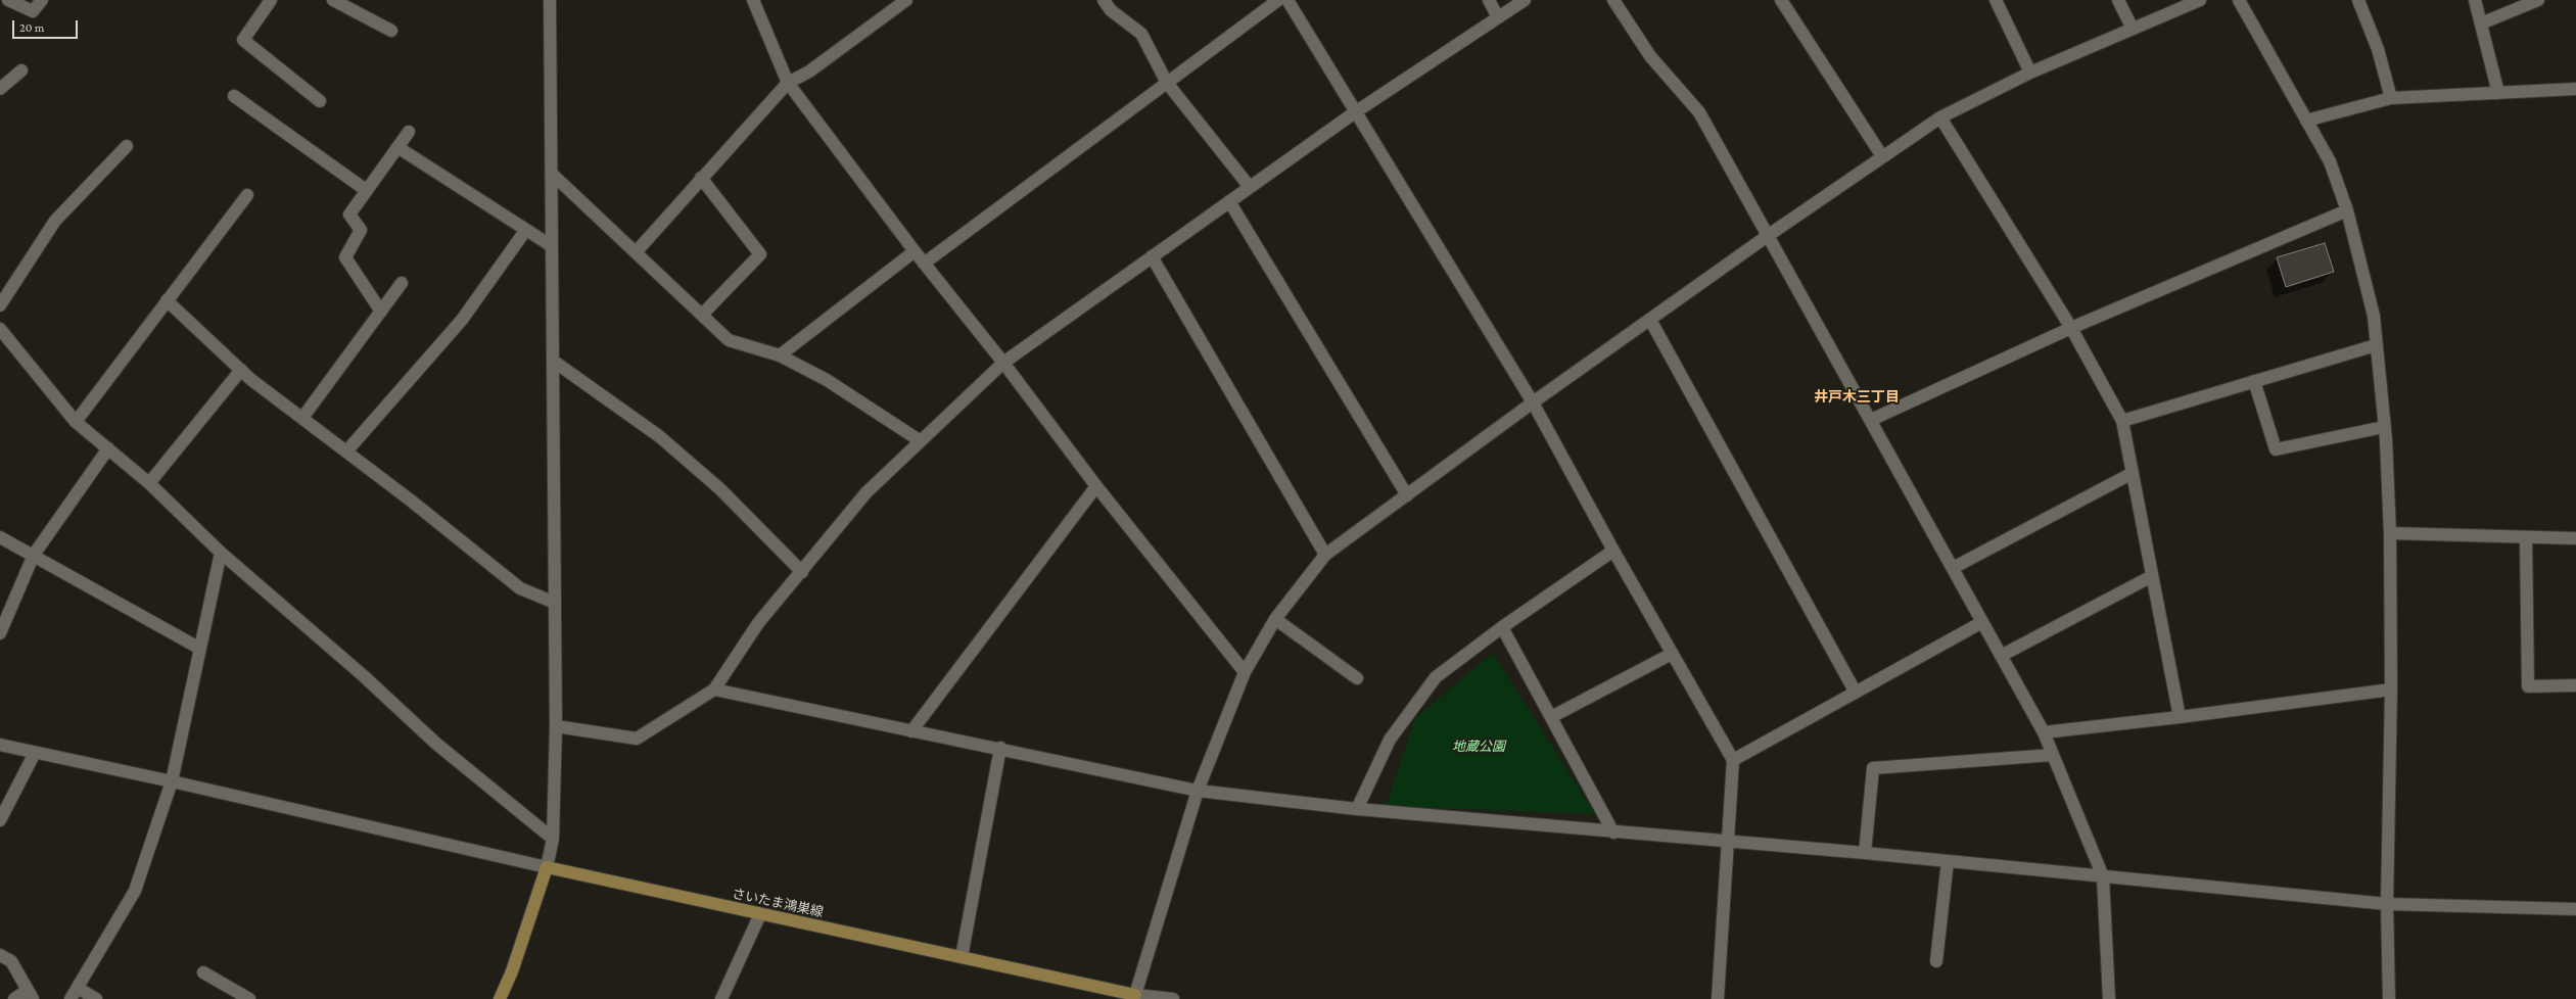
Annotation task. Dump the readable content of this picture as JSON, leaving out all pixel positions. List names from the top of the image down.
{
  "streets": {
    "main road": ["さいたま鴻巣線"]
  },
  "districts": ["井戸木三丁目"],
  "parks": ["地蔵公園"],
  "scale_bar": "20 m"
}
